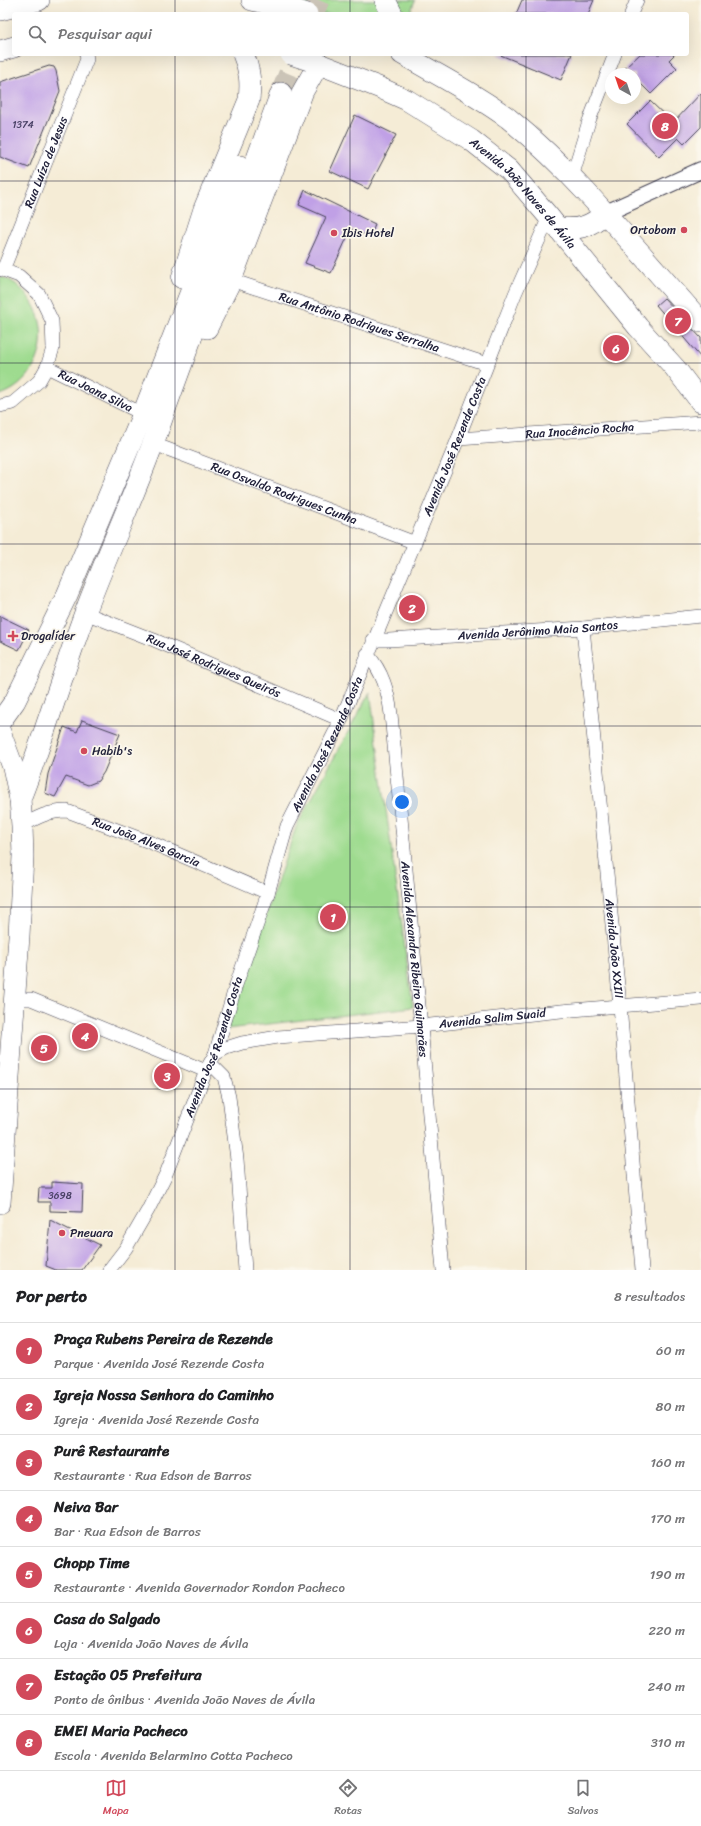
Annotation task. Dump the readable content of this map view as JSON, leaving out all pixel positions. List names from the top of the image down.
{
  "streets": {
    "main road": ["Avenida João Naves de Ávila"],
    "street": [
      "Rua Luíza de Jesus",
      "Rua Antônio Rodrigues Serralha",
      "Rua Joana Silva",
      "Rua Inocêncio Rocha",
      "Avenida José Rezende Costa",
      "Rua Osvaldo Rodrigues Cunha",
      "Avenida Jerônimo Maia Santos",
      "Rua José Rodrigues Queirós",
      "Rua João Alves Garcia",
      "Avenida João XXIII",
      "Avenida Alexandre Ribeiro Guimarães",
      "Avenida Salim Suaid"
    ]
  },
  "crossings": [
    ["Avenida João Naves de Ávila", "Avenida José Rezende Costa"],
    ["Rua Antônio Rodrigues Serralha", "Avenida José Rezende Costa"],
    ["Rua Inocêncio Rocha", "Avenida José Rezende Costa"],
    ["Avenida José Rezende Costa", "Rua Osvaldo Rodrigues Cunha"],
    ["Avenida José Rezende Costa", "Avenida Jerônimo Maia Santos"],
    ["Avenida José Rezende Costa", "Rua José Rodrigues Queirós"],
    ["Avenida José Rezende Costa", "Rua João Alves Garcia"],
    ["Avenida José Rezende Costa", "Avenida Alexandre Ribeiro Guimarães"],
    ["Avenida José Rezende Costa", "Avenida Salim Suaid"],
    ["Avenida Jerônimo Maia Santos", "Avenida João XXIII"],
    ["Avenida João XXIII", "Avenida Salim Suaid"],
    ["Avenida Alexandre Ribeiro Guimarães", "Avenida Salim Suaid"]
  ],
  "places": {
    "other": [
      "Ortobom",
      "Ibis Hotel",
      "Habib's",
      "Pneuara"
    ],
    "health": ["Drogalíder"]
  },
  "house_numbers": ["1374", "3698"],
  "north": "top left",
  "page": {
    "search": "Pesquisar aqui",
    "pins": [
      "8",
      "7",
      "6",
      "2",
      "1",
      "4",
      "5",
      "3"
    ],
    "heading": ["Por perto", "8 resultados"],
    "list": [
      {
        "mark": "1",
        "name": "Praça Rubens Pereira de Rezende",
        "note": "Parque · Avenida José Rezende Costa",
        "value": "60 m"
      },
      {
        "mark": "2",
        "name": "Igreja Nossa Senhora do Caminho",
        "note": "Igreja · Avenida José Rezende Costa",
        "value": "80 m"
      },
      {
        "mark": "3",
        "name": "Purê Restaurante",
        "note": "Restaurante · Rua Edson de Barros",
        "value": "160 m"
      },
      {
        "mark": "4",
        "name": "Neiva Bar",
        "note": "Bar · Rua Edson de Barros",
        "value": "170 m"
      },
      {
        "mark": "5",
        "name": "Chopp Time",
        "note": "Restaurante · Avenida Governador Rondon Pacheco",
        "value": "190 m"
      },
      {
        "mark": "6",
        "name": "Casa do Salgado",
        "note": "Loja · Avenida João Naves de Ávila",
        "value": "220 m"
      },
      {
        "mark": "7",
        "name": "Estação 05 Prefeitura",
        "note": "Ponto de ônibus · Avenida João Naves de Ávila",
        "value": "240 m"
      },
      {
        "mark": "8",
        "name": "EMEI Maria Pacheco",
        "note": "Escola · Avenida Belarmino Cotta Pacheco",
        "value": "310 m"
      }
    ],
    "nav": ["Mapa", "Rotas", "Salvos"]
  }
}
